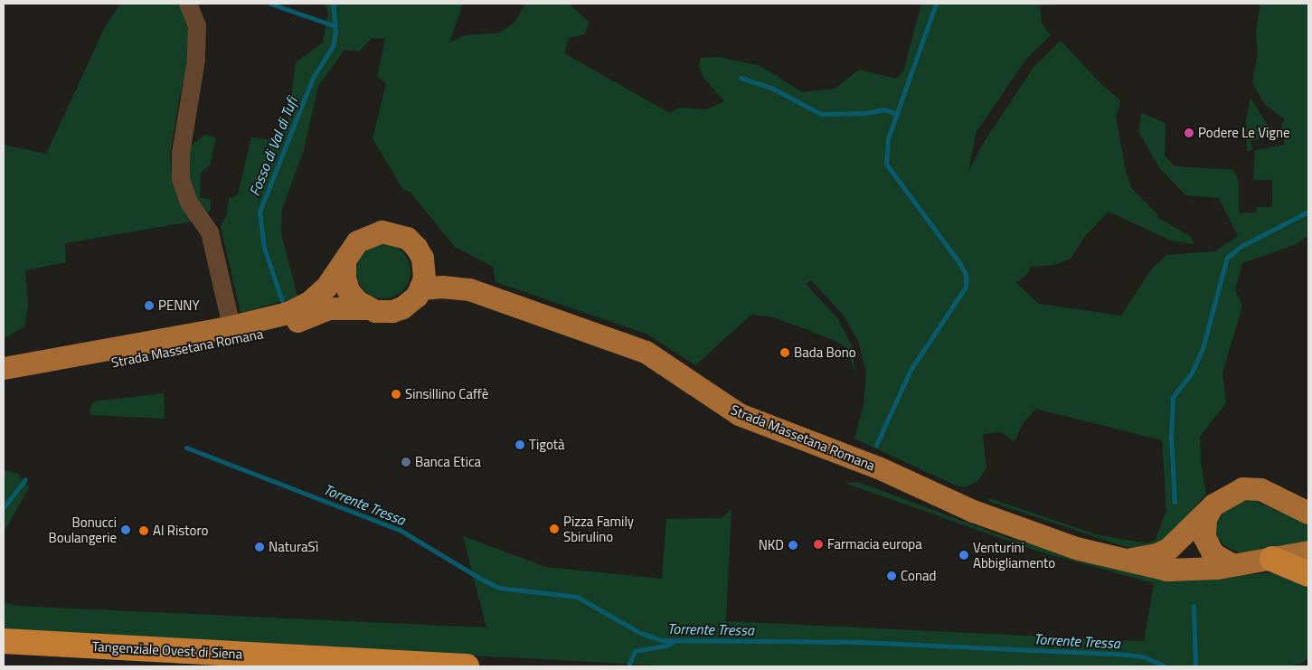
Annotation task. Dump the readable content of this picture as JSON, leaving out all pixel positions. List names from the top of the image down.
{
  "streets": {
    "highway": ["Tangenziale Ovest di Siena"],
    "main road": ["Strada Massetana Romana"]
  },
  "water": ["Fosso di Val di Tufi", "Torrente Tressa"],
  "places": [
    "Podere Le Vigne",
    "PENNY",
    "Bada Bono",
    "Sinsillino Caffè",
    "Tigotà",
    "Banca Etica",
    "Pizza Family Sbirulino",
    "Bonucci Boulangerie",
    "Al Ristoro",
    "Farmacia europa",
    "NKD",
    "NaturaSì",
    "Venturini Abbigliamento",
    "Conad"
  ]
}
